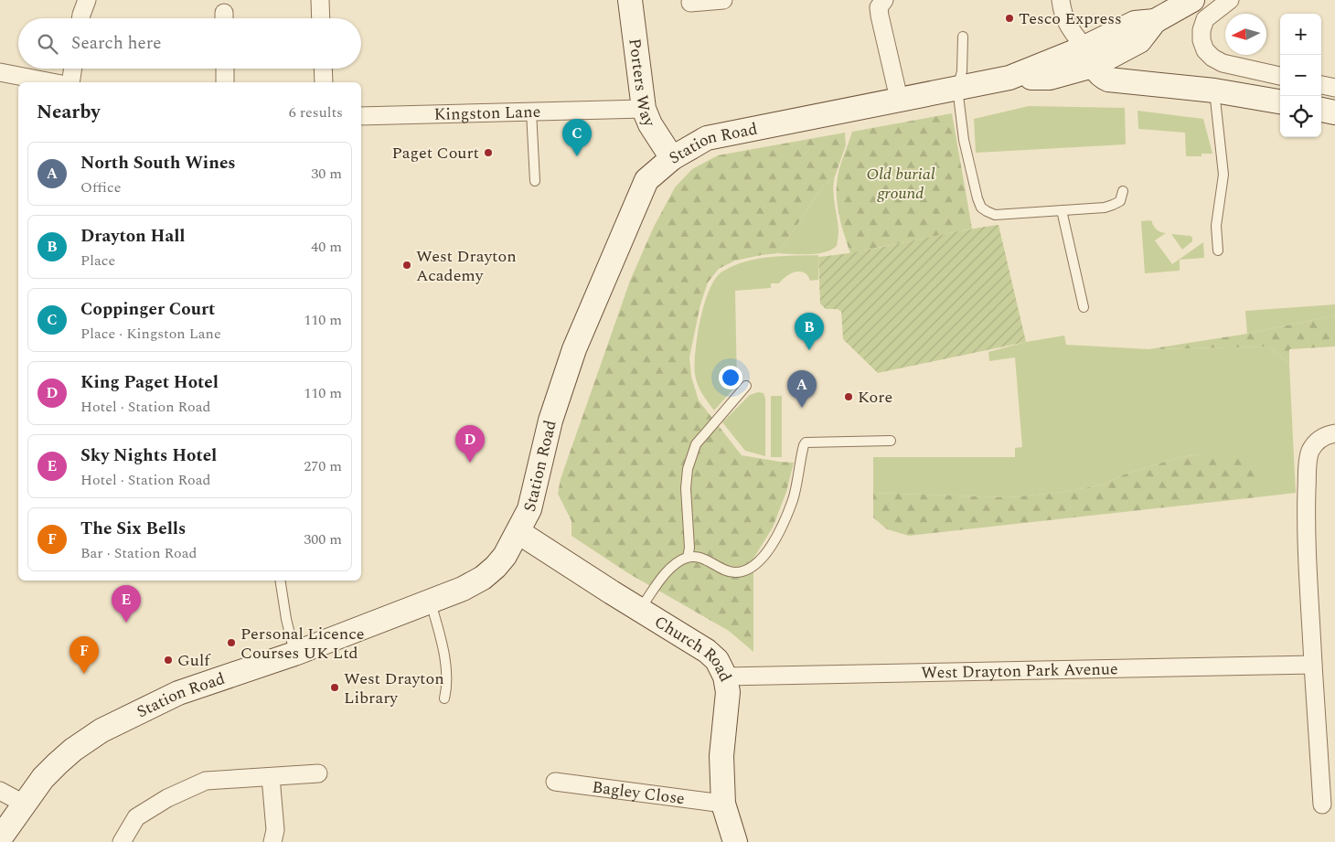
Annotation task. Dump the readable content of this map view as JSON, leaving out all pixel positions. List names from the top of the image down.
{
  "streets": {
    "street": [
      "Porters Way",
      "Kingston Lane",
      "Station Road",
      "Church Road",
      "West Drayton Park Avenue",
      "Bagley Close"
    ]
  },
  "crossings": [
    ["Porters Way", "Kingston Lane"],
    ["Porters Way", "Station Road"],
    ["Station Road", "Church Road"],
    ["Church Road", "West Drayton Park Avenue"],
    ["Church Road", "Bagley Close"]
  ],
  "parks": ["Old burial ground"],
  "places": [
    "Tesco Express",
    "Paget Court",
    "West Drayton Academy",
    "Kore",
    "Personal Licence Courses UK Ltd",
    "Gulf",
    "West Drayton Library"
  ],
  "north": "left",
  "page": {
    "map_buttons": ["+", "−"],
    "search": "Search here",
    "heading": ["Nearby", "6 results"],
    "pins": [
      "C",
      "B",
      "A",
      "D",
      "E",
      "F"
    ],
    "list": [
      {
        "mark": "A",
        "name": "North South Wines",
        "note": "Office",
        "value": "30 m"
      },
      {
        "mark": "B",
        "name": "Drayton Hall",
        "note": "Place",
        "value": "40 m"
      },
      {
        "mark": "C",
        "name": "Coppinger Court",
        "note": "Place · Kingston Lane",
        "value": "110 m"
      },
      {
        "mark": "D",
        "name": "King Paget Hotel",
        "note": "Hotel · Station Road",
        "value": "110 m"
      },
      {
        "mark": "E",
        "name": "Sky Nights Hotel",
        "note": "Hotel · Station Road",
        "value": "270 m"
      },
      {
        "mark": "F",
        "name": "The Six Bells",
        "note": "Bar · Station Road",
        "value": "300 m"
      }
    ]
  }
}
